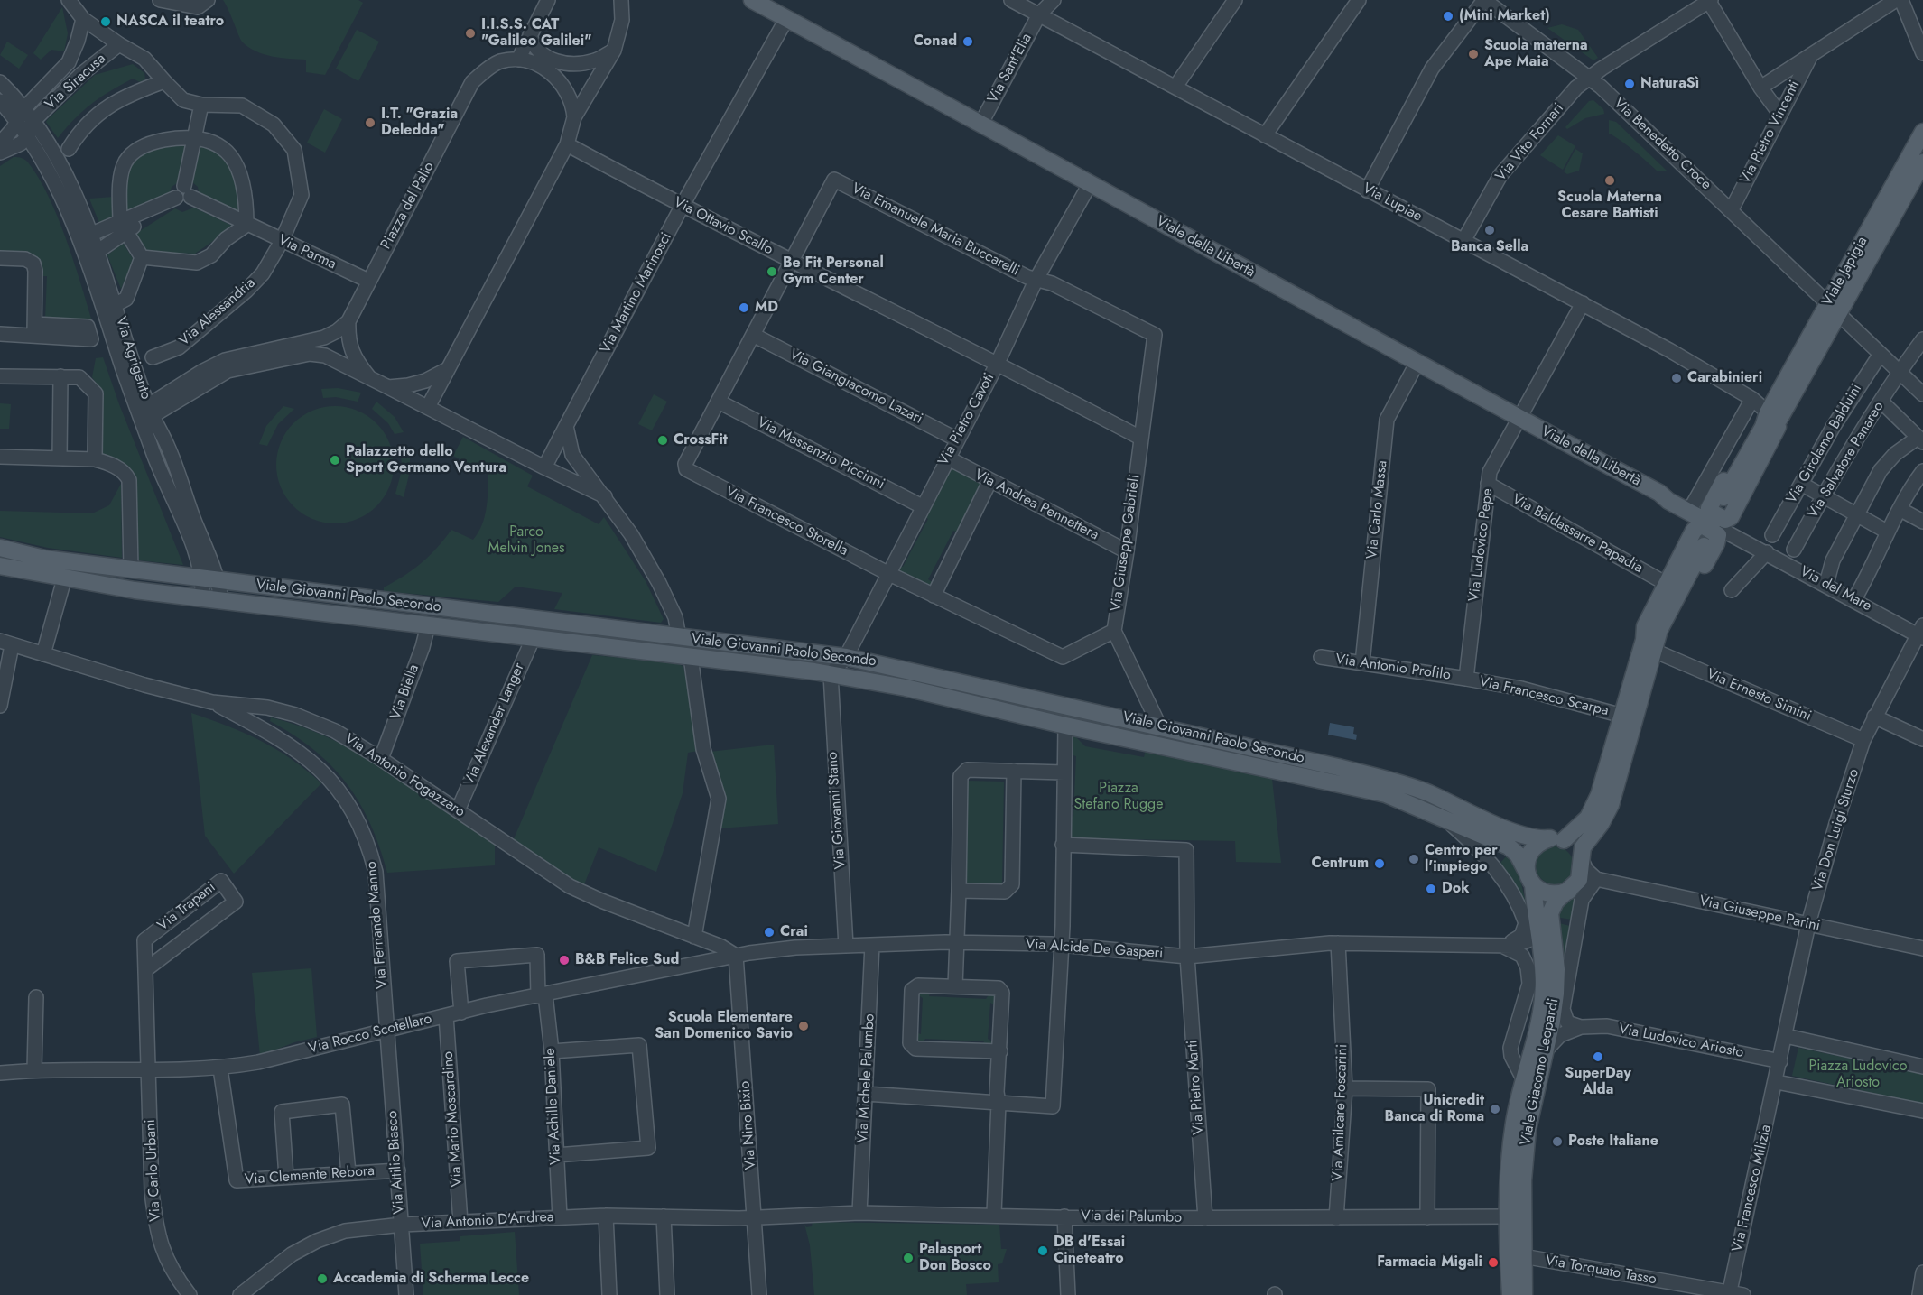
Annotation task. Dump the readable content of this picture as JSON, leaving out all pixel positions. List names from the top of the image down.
{
  "streets": {
    "main road": [
      "Viale della Libertà",
      "Viale Japigia",
      "Viale Giovanni Paolo Secondo",
      "Viale Giacomo Leopardi"
    ],
    "street": [
      "Via Sant'Elia",
      "Via Siracusa",
      "Via Pietro Vincenti",
      "Via Vito Fornari",
      "Via Benedetto Croce",
      "Via Lupiae",
      "Piazza del Palio",
      "Via Ottavio Scalfo",
      "Via Emanuele Maria Buccarelli",
      "Via Parma",
      "Via Martino Marinosci",
      "Via Alessandria",
      "Via Agrigento",
      "Via Giangiacomo Lazari",
      "Via Pietro Cavoti",
      "Via Girolamo Balduini",
      "Via Massenzio Piccinni",
      "Via Salvatore Panareo",
      "Via Andrea Pennettera",
      "Via Carlo Massa",
      "Via Francesco Storella",
      "Via Baldassarre Papadia",
      "Via Giuseppe Gabrieli",
      "Via Ludovico Pepe",
      "Via del Mare",
      "Via Antonio Profilo",
      "Via Biella",
      "Via Ernesto Simini",
      "Via Francesco Scarpa",
      "Via Alexander Langer",
      "Via Antonio Fogazzaro",
      "Via Giovanni Stano",
      "Via Don Luigi Sturzo",
      "Via Trapani",
      "Via Giuseppe Parini",
      "Via Fernando Manno",
      "Via Alcide De Gasperi",
      "Via Rocco Scotellaro",
      "Via Ludovico Ariosto",
      "Via Michele Palumbo",
      "Via Pietro Marti",
      "Via Achille Daniele",
      "Via Amilcare Foscarini",
      "Via Mario Moscardino",
      "Via Nino Bixio",
      "Via Attilio Biasco",
      "Via Carlo Urbani",
      "Via Clemente Rebora",
      "Via Francesco Milizia",
      "Via dei Palumbo",
      "Via Antonio D'Andrea",
      "Via Torquato Tasso"
    ]
  },
  "crossings": [
    ["Via Sant'Elia", "Via Lupiae"],
    ["Via Sant'Elia", "Viale della Libertà"],
    ["Via Siracusa", "Via Alessandria"],
    ["Via Siracusa", "Via Agrigento"],
    ["Via Pietro Vincenti", "Via Benedetto Croce"],
    ["Via Vito Fornari", "Via Benedetto Croce"],
    ["Via Vito Fornari", "Via Lupiae"],
    ["Via Benedetto Croce", "Viale Japigia"],
    ["Via Benedetto Croce", "Via Girolamo Balduini"],
    ["Via Benedetto Croce", "Via Salvatore Panareo"],
    ["Via Lupiae", "Viale Japigia"],
    ["Via Lupiae", "Via Ludovico Pepe"],
    ["Piazza del Palio", "Via Parma"],
    ["Via Ottavio Scalfo", "Via Emanuele Maria Buccarelli"],
    ["Via Ottavio Scalfo", "Via Martino Marinosci"],
    ["Via Ottavio Scalfo", "Via Pietro Cavoti"],
    ["Via Ottavio Scalfo", "Via Giuseppe Gabrieli"],
    ["Via Emanuele Maria Buccarelli", "Via Pietro Cavoti"],
    ["Via Emanuele Maria Buccarelli", "Via Giuseppe Gabrieli"],
    ["Viale della Libertà", "Viale Japigia"],
    ["Viale della Libertà", "Via Martino Marinosci"],
    ["Viale della Libertà", "Via Pietro Cavoti"],
    ["Viale della Libertà", "Via Carlo Massa"],
    ["Viale della Libertà", "Via Ludovico Pepe"],
    ["Viale della Libertà", "Via del Mare"],
    ["Via Parma", "Via Alessandria"],
    ["Viale Japigia", "Via del Mare"],
    ["Via Agrigento", "Viale Giovanni Paolo Secondo"],
    ["Via Giangiacomo Lazari", "Via Pietro Cavoti"],
    ["Via Pietro Cavoti", "Via Massenzio Piccinni"],
    ["Via Pietro Cavoti", "Via Andrea Pennettera"],
    ["Via Pietro Cavoti", "Via Francesco Storella"],
    ["Via Pietro Cavoti", "Via Giuseppe Gabrieli"],
    ["Via Pietro Cavoti", "Viale Giovanni Paolo Secondo"],
    ["Via Pietro Cavoti", "Via Giovanni Stano"],
    ["Via Massenzio Piccinni", "Via Francesco Storella"],
    ["Via Andrea Pennettera", "Via Giuseppe Gabrieli"],
    ["Via Carlo Massa", "Via Antonio Profilo"],
    ["Via Francesco Storella", "Via Giuseppe Gabrieli"],
    ["Via Baldassarre Papadia", "Via Ludovico Pepe"],
    ["Via Baldassarre Papadia", "Viale Giacomo Leopardi"],
    ["Via Ludovico Pepe", "Via Antonio Profilo"],
    ["Via Ludovico Pepe", "Via Francesco Scarpa"],
    ["Via del Mare", "Via Don Luigi Sturzo"],
    ["Viale Giovanni Paolo Secondo", "Via Biella"],
    ["Viale Giovanni Paolo Secondo", "Via Alexander Langer"],
    ["Viale Giovanni Paolo Secondo", "Via Giovanni Stano"],
    ["Viale Giovanni Paolo Secondo", "Viale Giacomo Leopardi"],
    ["Via Antonio Profilo", "Via Francesco Scarpa"],
    ["Via Biella", "Via Antonio Fogazzaro"],
    ["Via Ernesto Simini", "Via Don Luigi Sturzo"],
    ["Via Ernesto Simini", "Viale Giacomo Leopardi"],
    ["Via Francesco Scarpa", "Viale Giacomo Leopardi"],
    ["Via Alexander Langer", "Via Antonio Fogazzaro"],
    ["Via Antonio Fogazzaro", "Via Fernando Manno"],
    ["Via Giovanni Stano", "Via Alcide De Gasperi"],
    ["Via Don Luigi Sturzo", "Via Giuseppe Parini"],
    ["Via Trapani", "Via Rocco Scotellaro"],
    ["Via Trapani", "Via Carlo Urbani"],
    ["Via Giuseppe Parini", "Viale Giacomo Leopardi"],
    ["Via Fernando Manno", "Via Rocco Scotellaro"],
    ["Via Fernando Manno", "Via Attilio Biasco"],
    ["Via Alcide De Gasperi", "Via Rocco Scotellaro"],
    ["Via Alcide De Gasperi", "Viale Giacomo Leopardi"],
    ["Via Alcide De Gasperi", "Via Michele Palumbo"],
    ["Via Alcide De Gasperi", "Via Pietro Marti"],
    ["Via Alcide De Gasperi", "Via Amilcare Foscarini"],
    ["Via Alcide De Gasperi", "Via Nino Bixio"],
    ["Via Rocco Scotellaro", "Via Achille Daniele"],
    ["Via Rocco Scotellaro", "Via Mario Moscardino"],
    ["Via Rocco Scotellaro", "Via Nino Bixio"],
    ["Via Rocco Scotellaro", "Via Attilio Biasco"],
    ["Via Rocco Scotellaro", "Via Carlo Urbani"],
    ["Via Rocco Scotellaro", "Via Clemente Rebora"],
    ["Via Ludovico Ariosto", "Viale Giacomo Leopardi"],
    ["Viale Giacomo Leopardi", "Via dei Palumbo"],
    ["Viale Giacomo Leopardi", "Via Torquato Tasso"],
    ["Via Michele Palumbo", "Via dei Palumbo"],
    ["Via Pietro Marti", "Via dei Palumbo"],
    ["Via Achille Daniele", "Via Antonio D'Andrea"],
    ["Via Amilcare Foscarini", "Via dei Palumbo"],
    ["Via Mario Moscardino", "Via Antonio D'Andrea"],
    ["Via Nino Bixio", "Via dei Palumbo"],
    ["Via Nino Bixio", "Via Antonio D'Andrea"],
    ["Via Attilio Biasco", "Via Clemente Rebora"],
    ["Via Attilio Biasco", "Via Antonio D'Andrea"],
    ["Via Francesco Milizia", "Via Torquato Tasso"],
    ["Via dei Palumbo", "Via Antonio D'Andrea"]
  ],
  "parks": ["Parco Melvin Jones", "Piazza Stefano Rugge", "Piazza Ludovico Ariosto"],
  "places": [
    "(Mini Market)",
    "NASCA il teatro",
    "I.I.S.S. CAT \"Galileo Galilei\"",
    "Conad",
    "Scuola materna Ape Maia",
    "NaturaSì",
    "I.T. \"Grazia Deledda\"",
    "Scuola Materna Cesare Battisti",
    "Banca Sella",
    "Be Fit Personal Gym Center",
    "MD",
    "Carabinieri",
    "CrossFit",
    "Palazzetto dello Sport Germano Ventura",
    "Centro per l'impiego",
    "Centrum",
    "Dok",
    "Crai",
    "B&B Felice Sud",
    "Scuola Elementare San Domenico Savio",
    "SuperDay Alda",
    "Unicredit Banca di Roma",
    "Poste Italiane",
    "DB d'Essai Cineteatro",
    "Palasport Don Bosco",
    "Farmacia Migali",
    "Accademia di Scherma Lecce"
  ]
}
